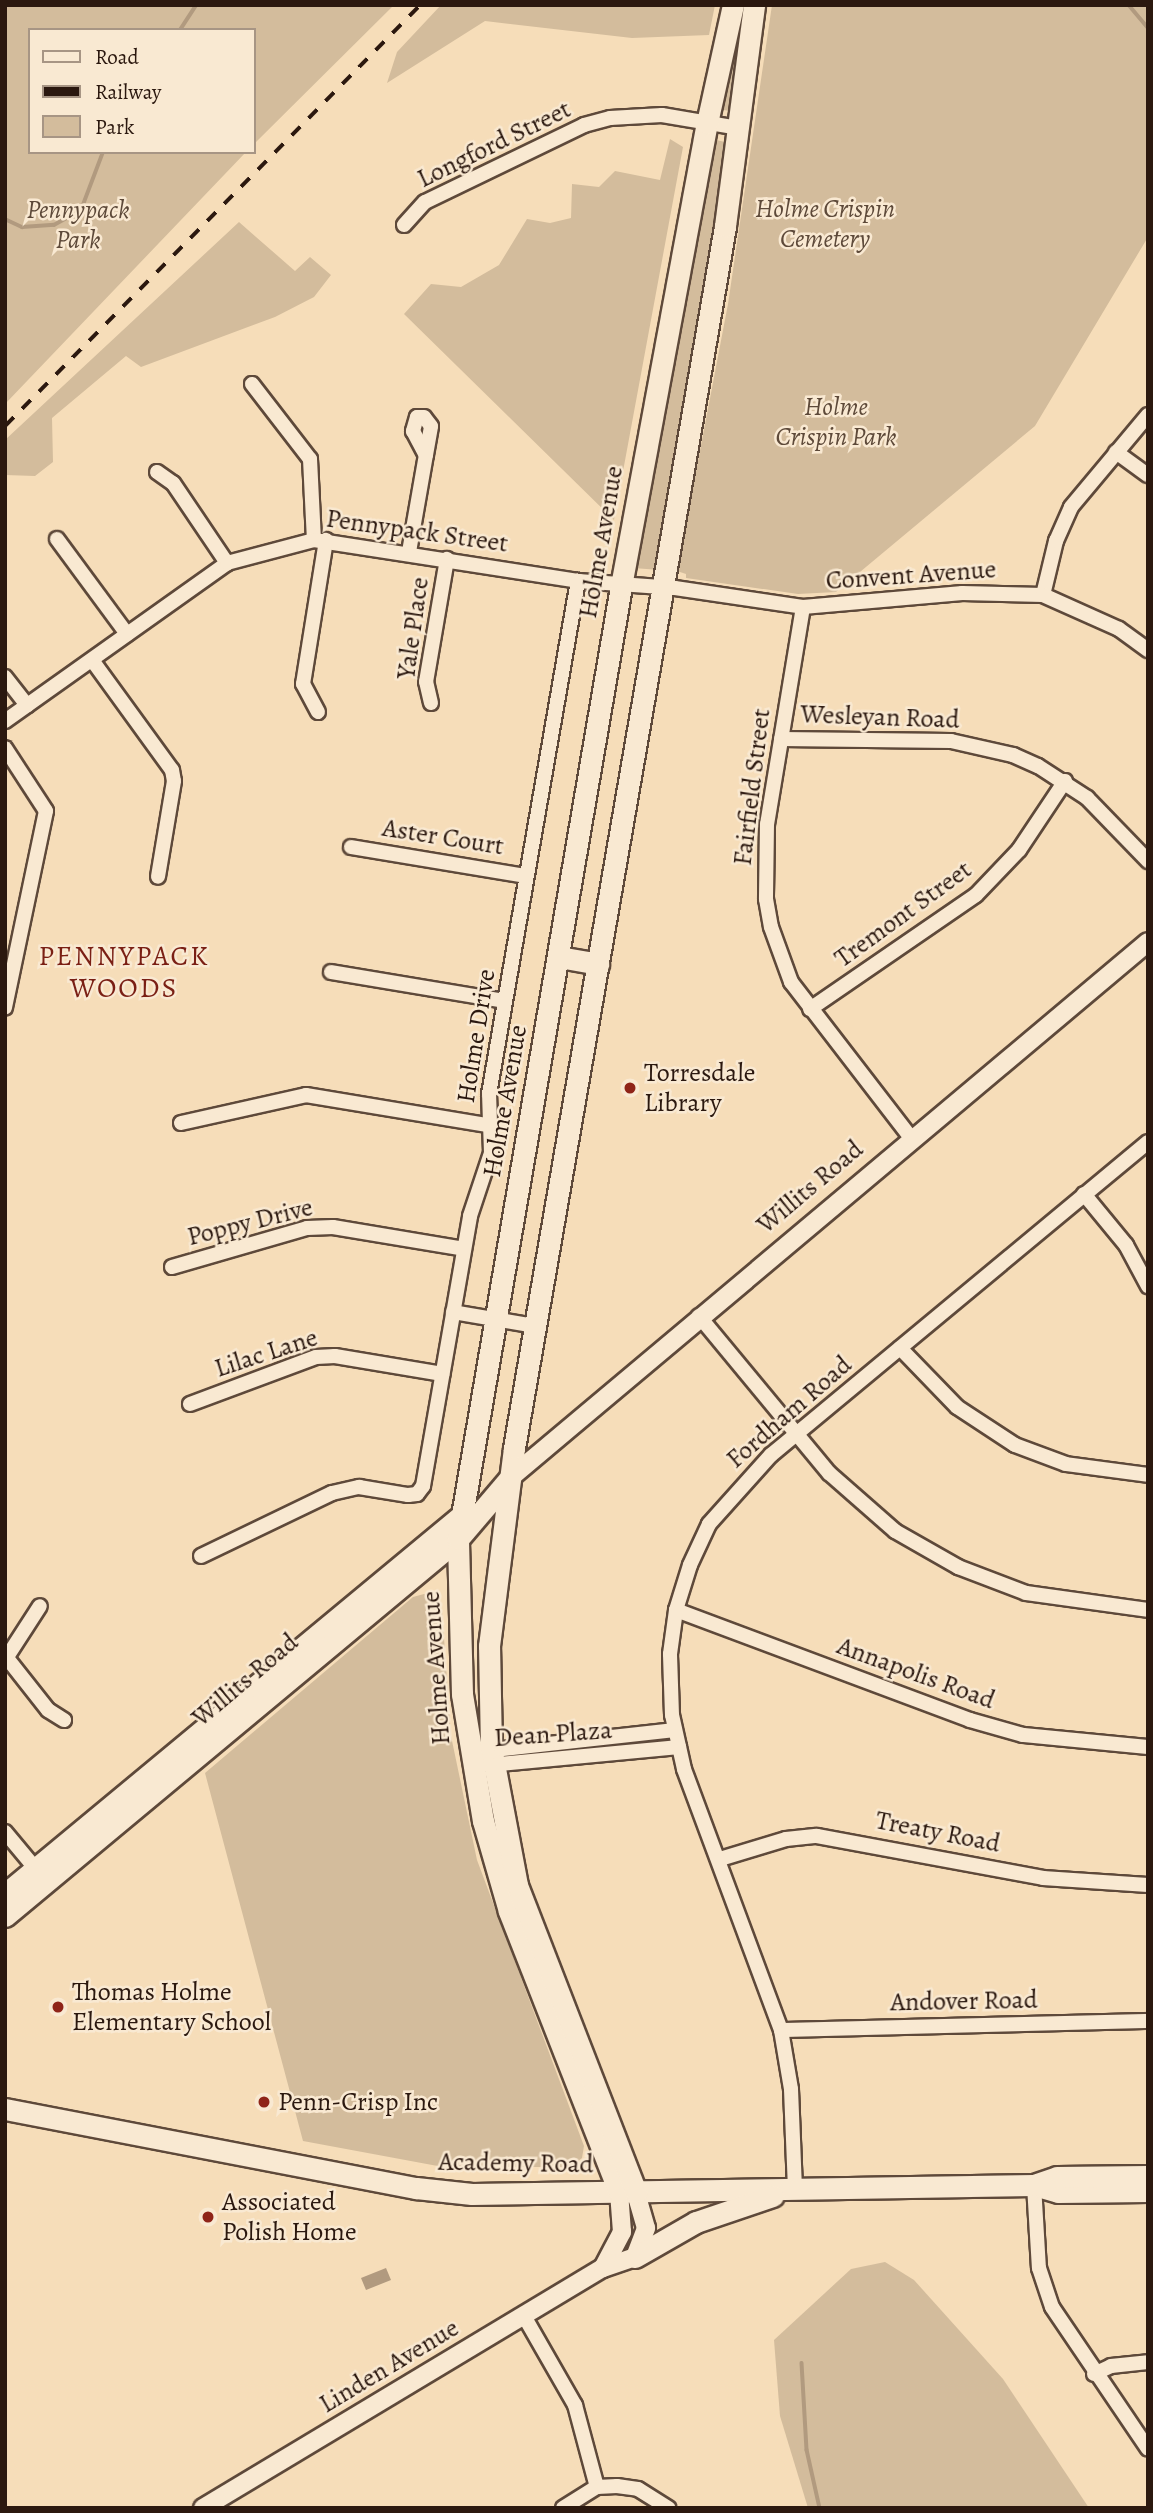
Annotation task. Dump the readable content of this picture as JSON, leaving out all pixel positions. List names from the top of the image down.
{
  "streets": {
    "main road": ["Holme Avenue", "Willits Road", "Academy Road"],
    "street": [
      "Longford Street",
      "Pennypack Street",
      "Convent Avenue",
      "Yale Place",
      "Wesleyan Road",
      "Fairfield Street",
      "Aster Court",
      "Tremont Street",
      "Holme Drive",
      "Poppy Drive",
      "Lilac Lane",
      "Fordham Road",
      "Annapolis Road",
      "Dean Plaza",
      "Treaty Road",
      "Andover Road",
      "Linden Avenue"
    ]
  },
  "crossings": [
    ["Longford Street", "Holme Avenue"],
    ["Pennypack Street", "Holme Avenue"],
    ["Pennypack Street", "Convent Avenue"],
    ["Pennypack Street", "Yale Place"],
    ["Pennypack Street", "Holme Drive"],
    ["Holme Avenue", "Convent Avenue"],
    ["Holme Avenue", "Willits Road"],
    ["Holme Avenue", "Dean Plaza"],
    ["Holme Avenue", "Academy Road"],
    ["Holme Avenue", "Linden Avenue"],
    ["Convent Avenue", "Fairfield Street"],
    ["Wesleyan Road", "Fairfield Street"],
    ["Wesleyan Road", "Tremont Street"],
    ["Fairfield Street", "Tremont Street"],
    ["Fairfield Street", "Willits Road"],
    ["Aster Court", "Holme Drive"],
    ["Holme Drive", "Poppy Drive"],
    ["Holme Drive", "Lilac Lane"],
    ["Fordham Road", "Annapolis Road"],
    ["Fordham Road", "Dean Plaza"],
    ["Fordham Road", "Treaty Road"],
    ["Fordham Road", "Andover Road"],
    ["Fordham Road", "Academy Road"],
    ["Academy Road", "Linden Avenue"]
  ],
  "districts": ["PENNYPACK WOODS"],
  "parks": ["Holme Crispin Cemetery", "Pennypack Park", "Holme Crispin Park"],
  "places": [
    "Torresdale Library",
    "Thomas Holme Elementary School",
    "Penn-Crisp Inc",
    "Associated Polish Home"
  ],
  "legend": ["Road", "Railway", "Park"]
}
